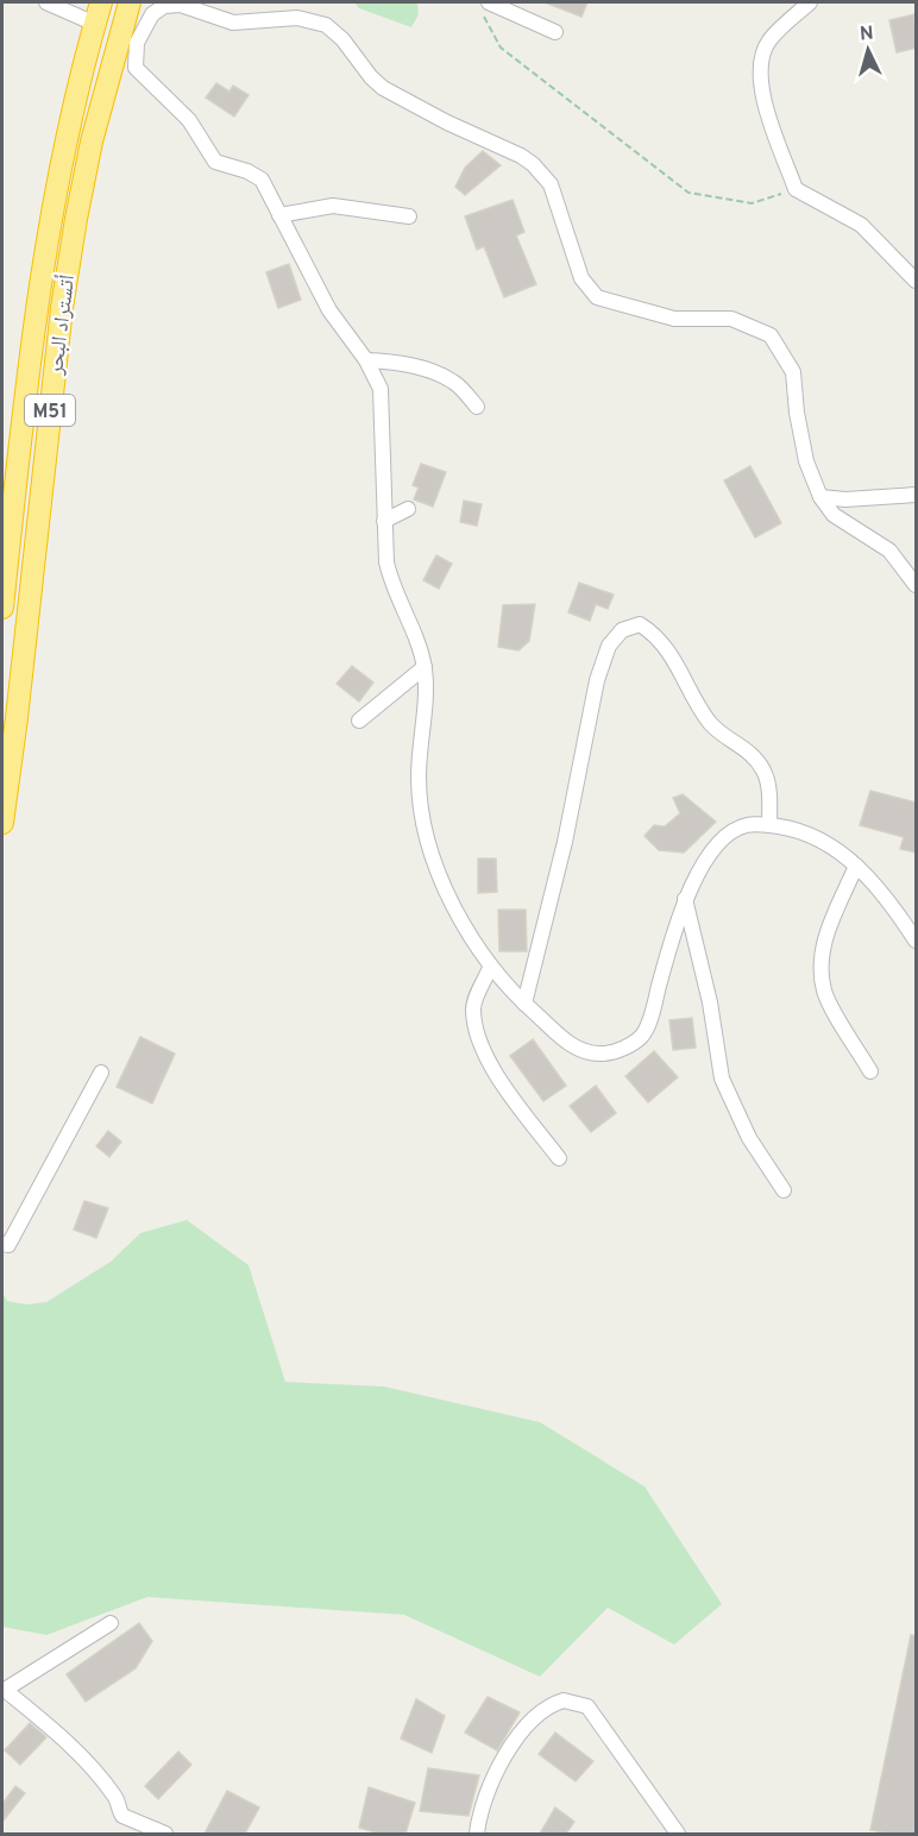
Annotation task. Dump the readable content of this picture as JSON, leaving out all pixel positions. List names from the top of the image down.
{
  "streets": {
    "highway": ["أتستراد البحر", "M51"]
  },
  "north": "top"
}
